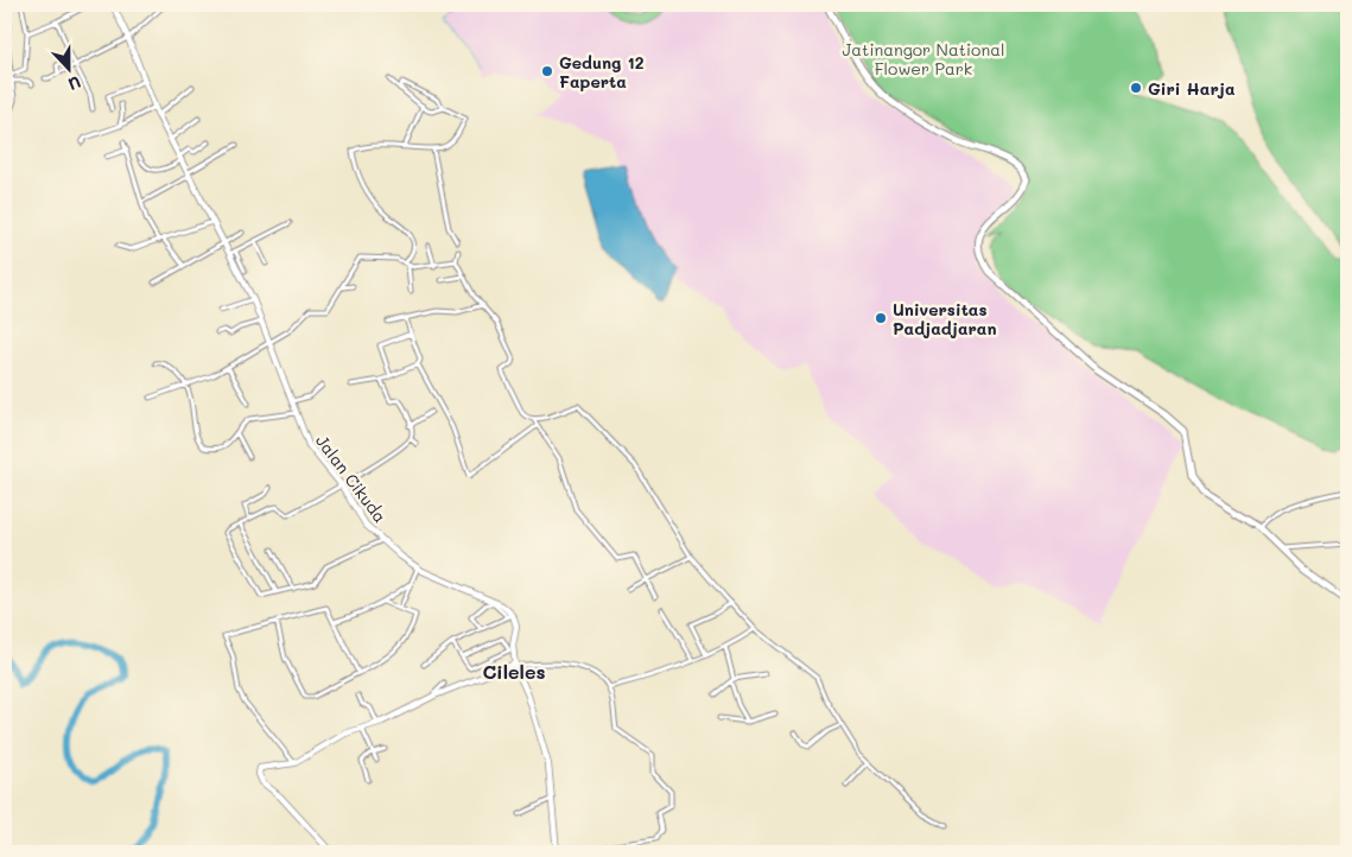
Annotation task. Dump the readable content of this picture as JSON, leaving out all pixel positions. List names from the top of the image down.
{
  "streets": {
    "street": ["Jalan Cikuda"]
  },
  "districts": ["Cileles"],
  "parks": ["Jatinangor National Flower Park"],
  "places": ["Gedung 12 Faperta", "Giri Harja", "Universitas Padjadjaran"],
  "north": "bottom"
}
